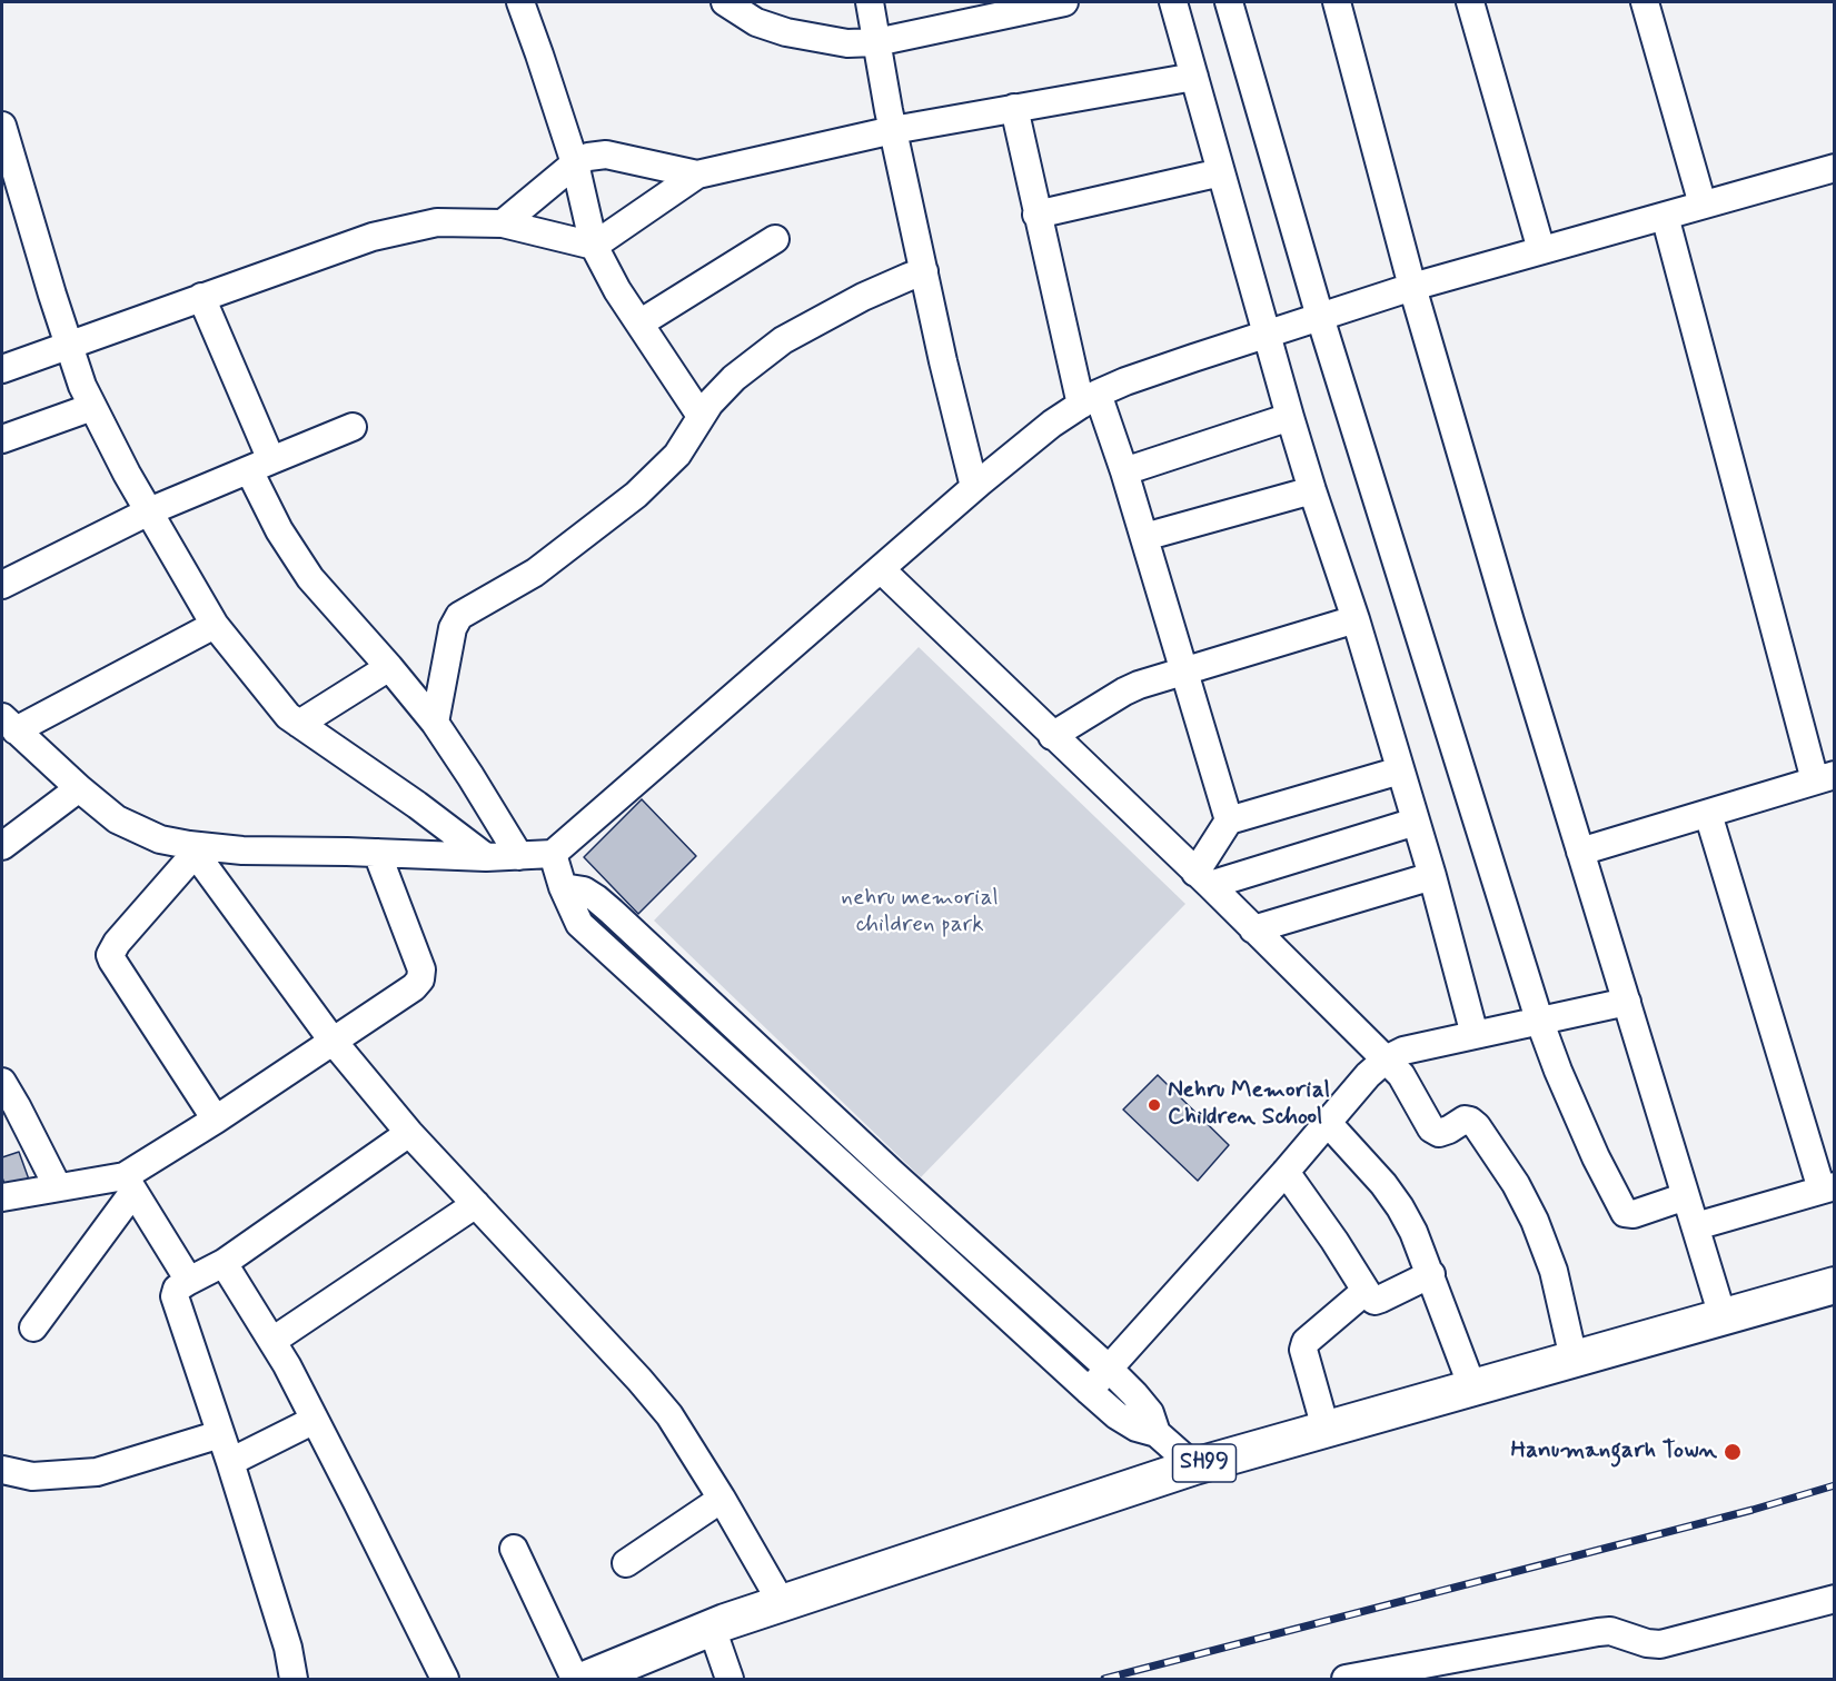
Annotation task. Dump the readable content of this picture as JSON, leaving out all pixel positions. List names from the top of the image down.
{
  "streets": {
    "main road": ["SH99"]
  },
  "parks": ["nehru memorial children park"],
  "places": ["Nehru Memorial Children School", "Hanumangarh Town"]
}
